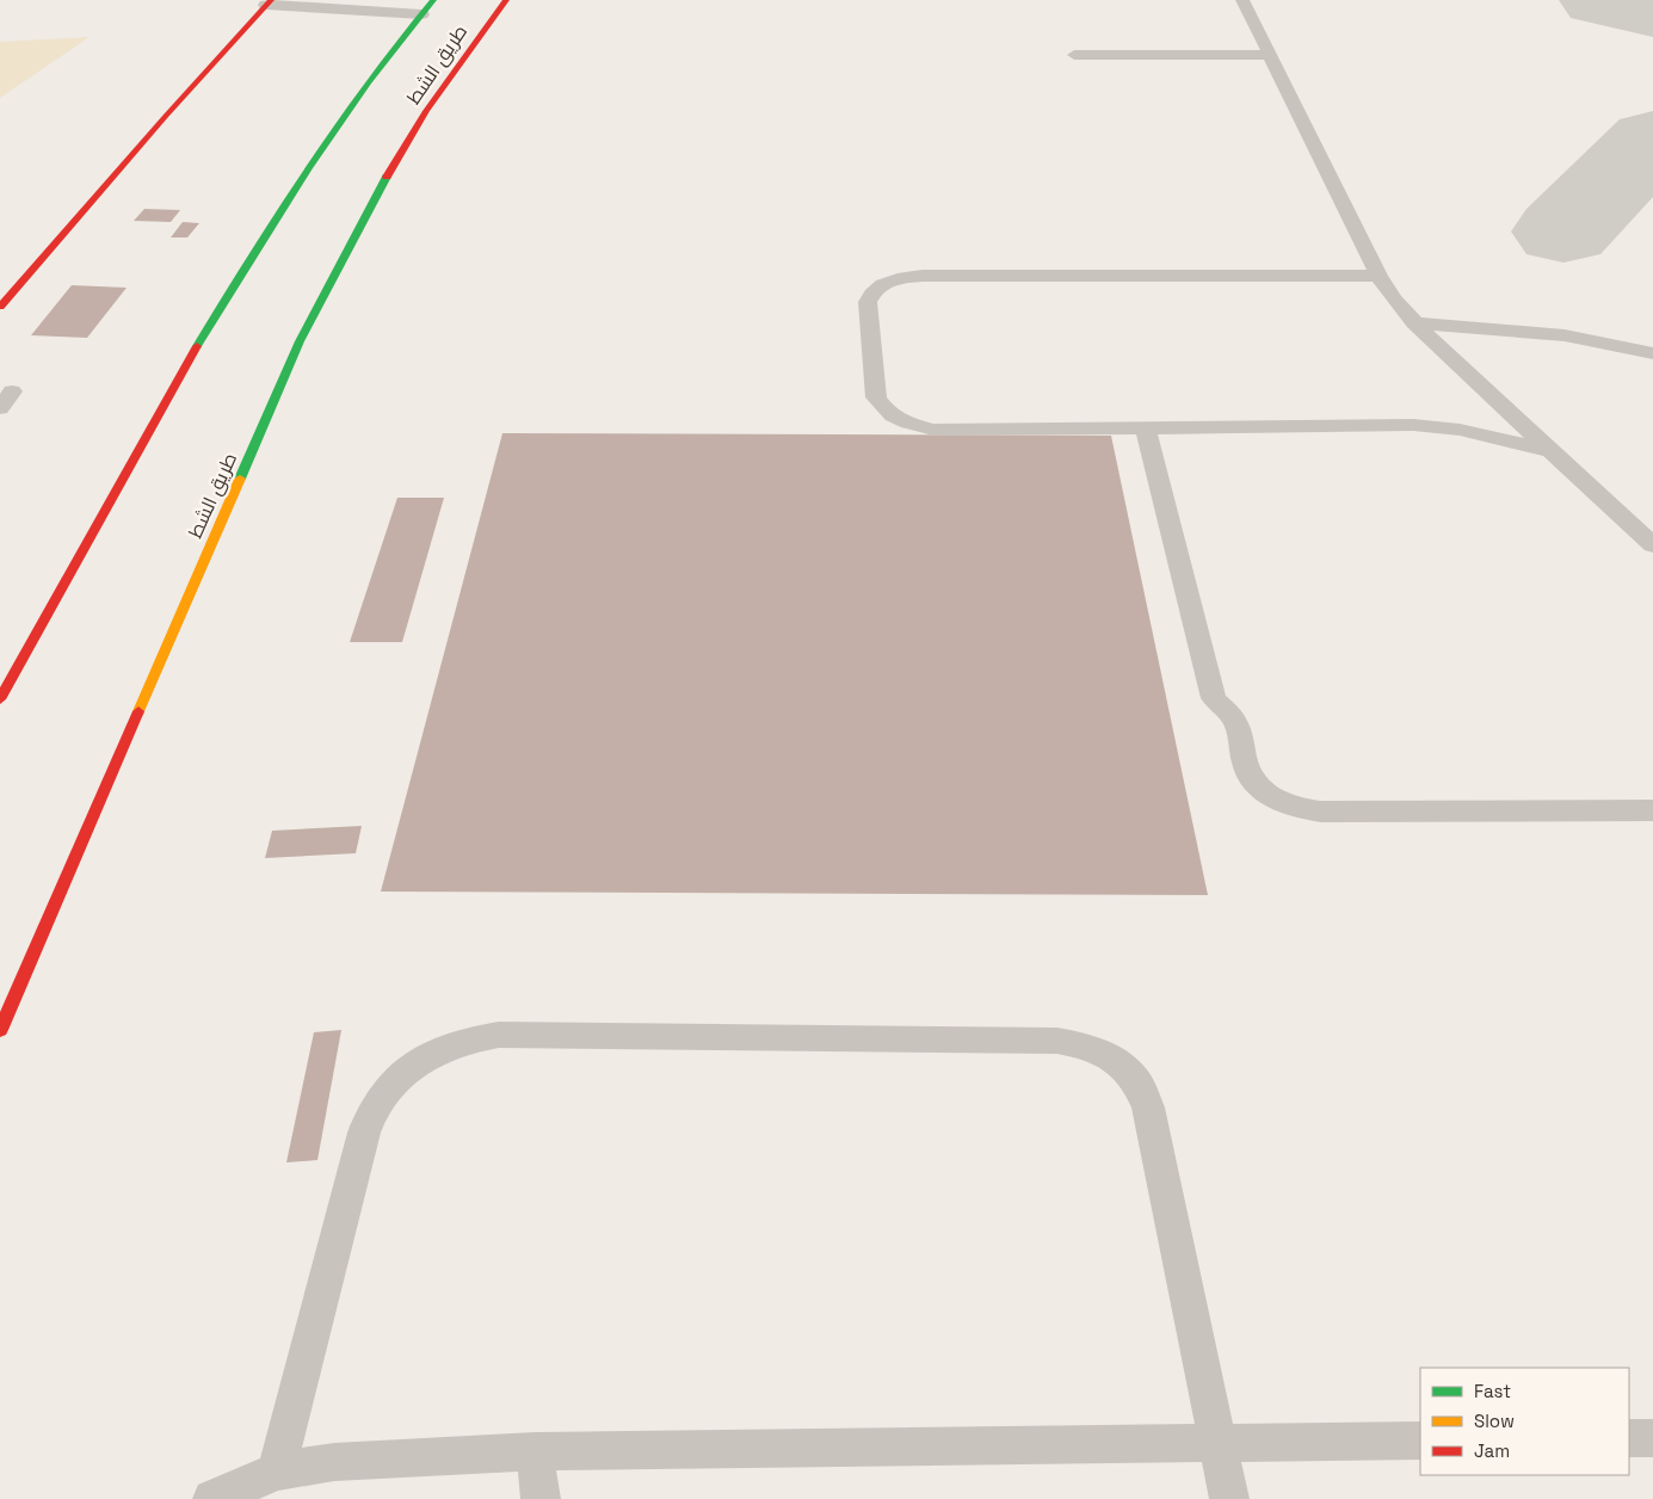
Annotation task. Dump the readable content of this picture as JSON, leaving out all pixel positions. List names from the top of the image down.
{
  "streets": {
    "main road": ["طريق الشط"]
  },
  "legend": ["Fast", "Slow", "Jam"]
}
